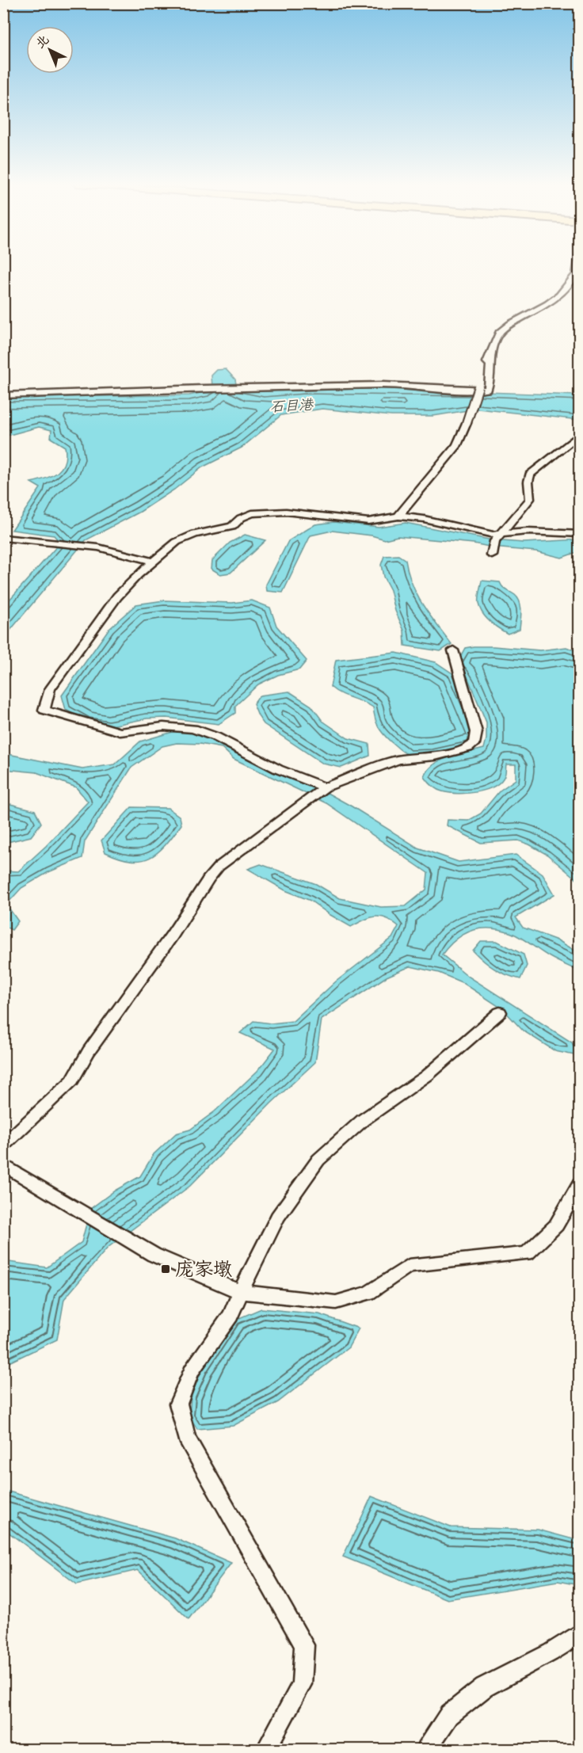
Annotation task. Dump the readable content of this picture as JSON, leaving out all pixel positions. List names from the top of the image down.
{
  "water": ["石目港"],
  "places": {
    "transit": ["庞家墩"]
  },
  "north": "top left"
}
